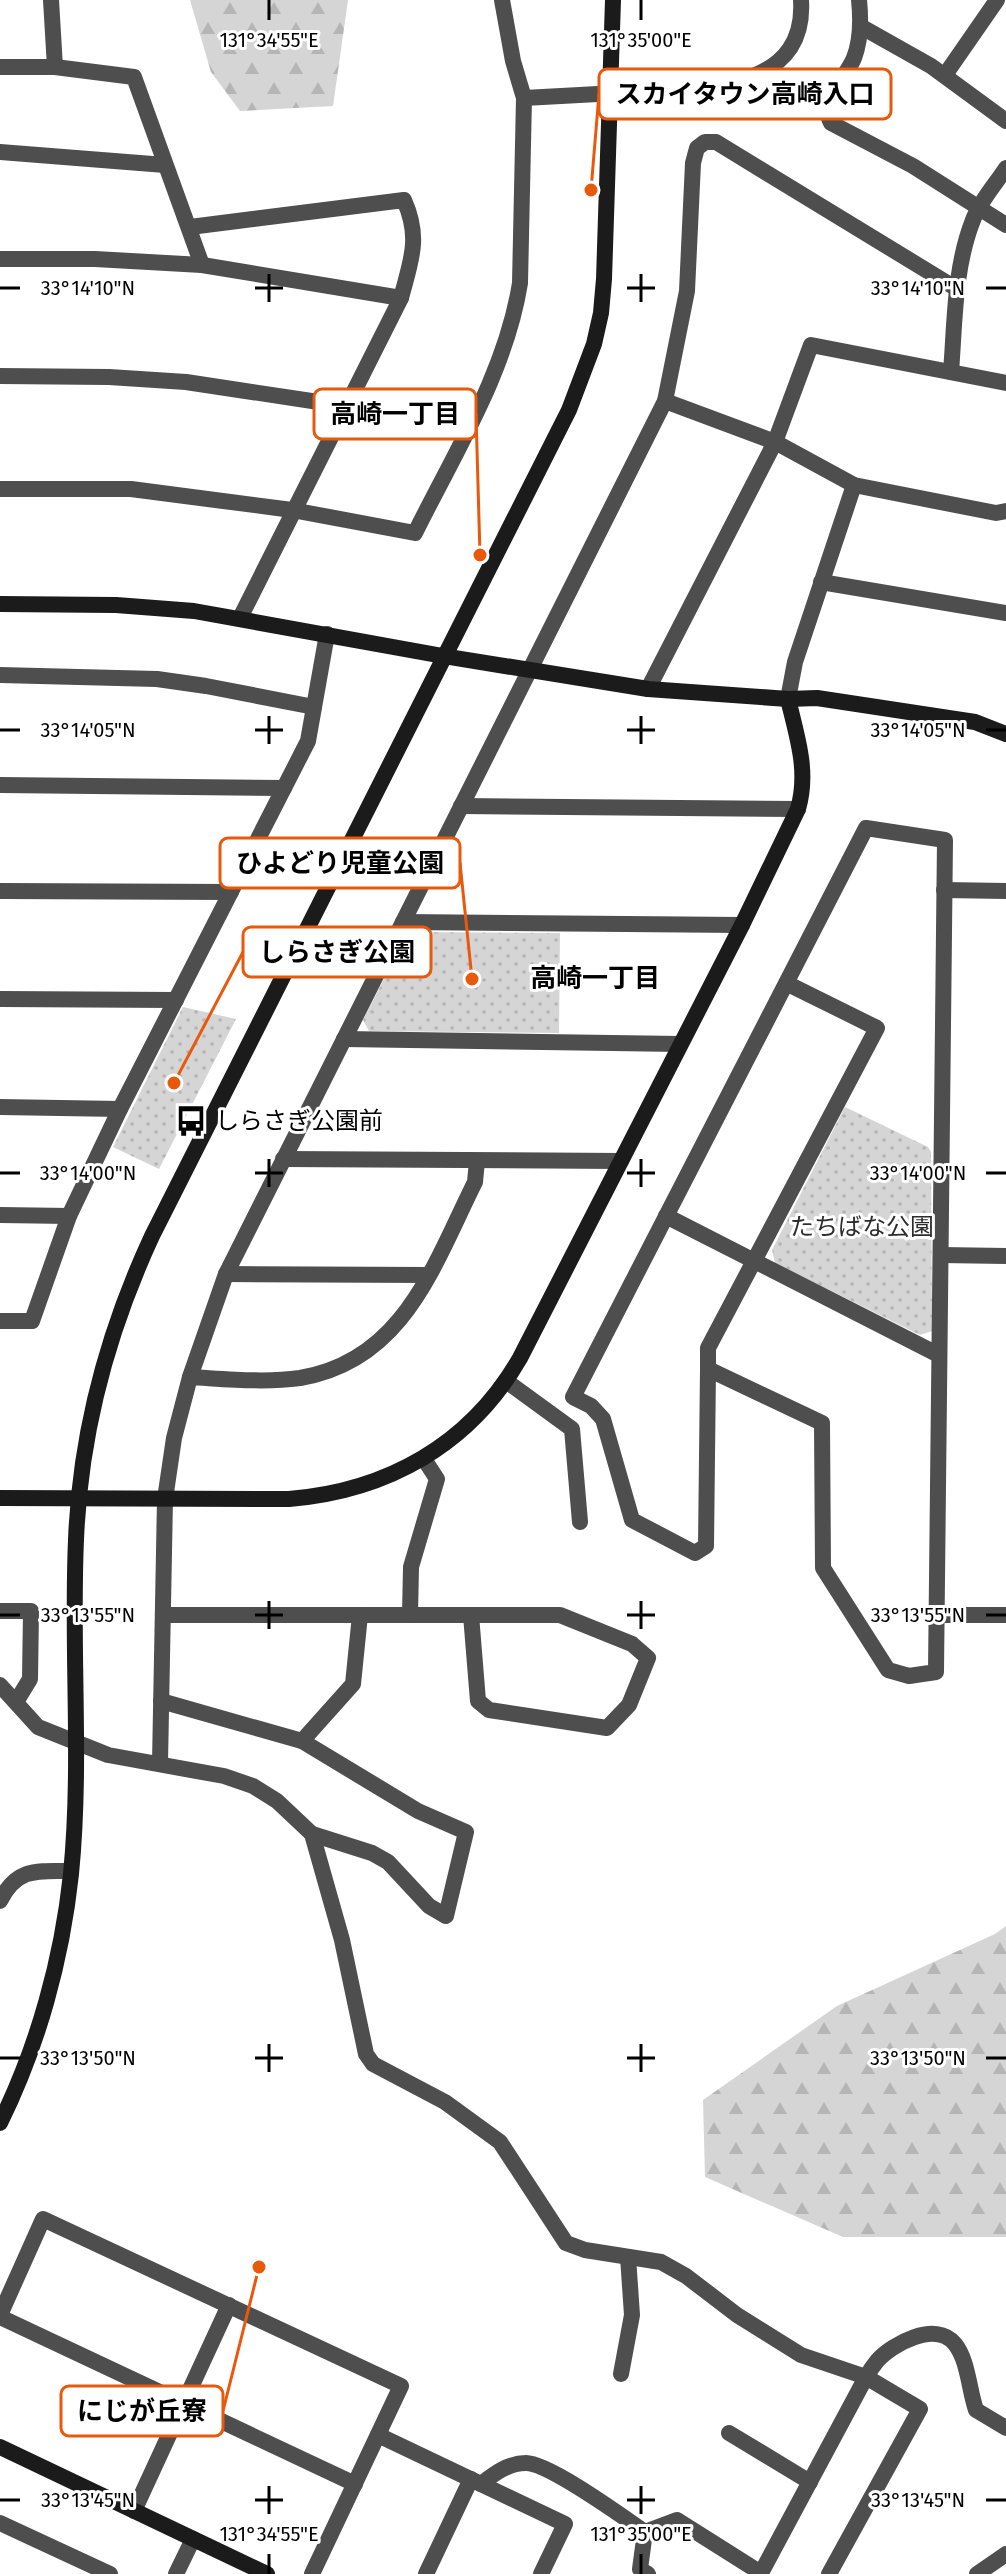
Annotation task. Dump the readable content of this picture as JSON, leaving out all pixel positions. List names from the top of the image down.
{
  "districts": ["高崎一丁目"],
  "parks": ["たちばな公園"],
  "places": {
    "other": [
      "スカイタウン高崎入口",
      "高崎一丁目",
      "ひよどり児童公園",
      "しらさぎ公園",
      "にじが丘寮"
    ],
    "bus stop": ["しらさぎ公園前"]
  },
  "coordinates": [
    "131°34'55\"E",
    "131°35'00\"E",
    "33°14'10\"N",
    "33°14'05\"N",
    "33°14'00\"N",
    "33°13'55\"N",
    "33°13'50\"N",
    "33°13'45\"N"
  ]
}
